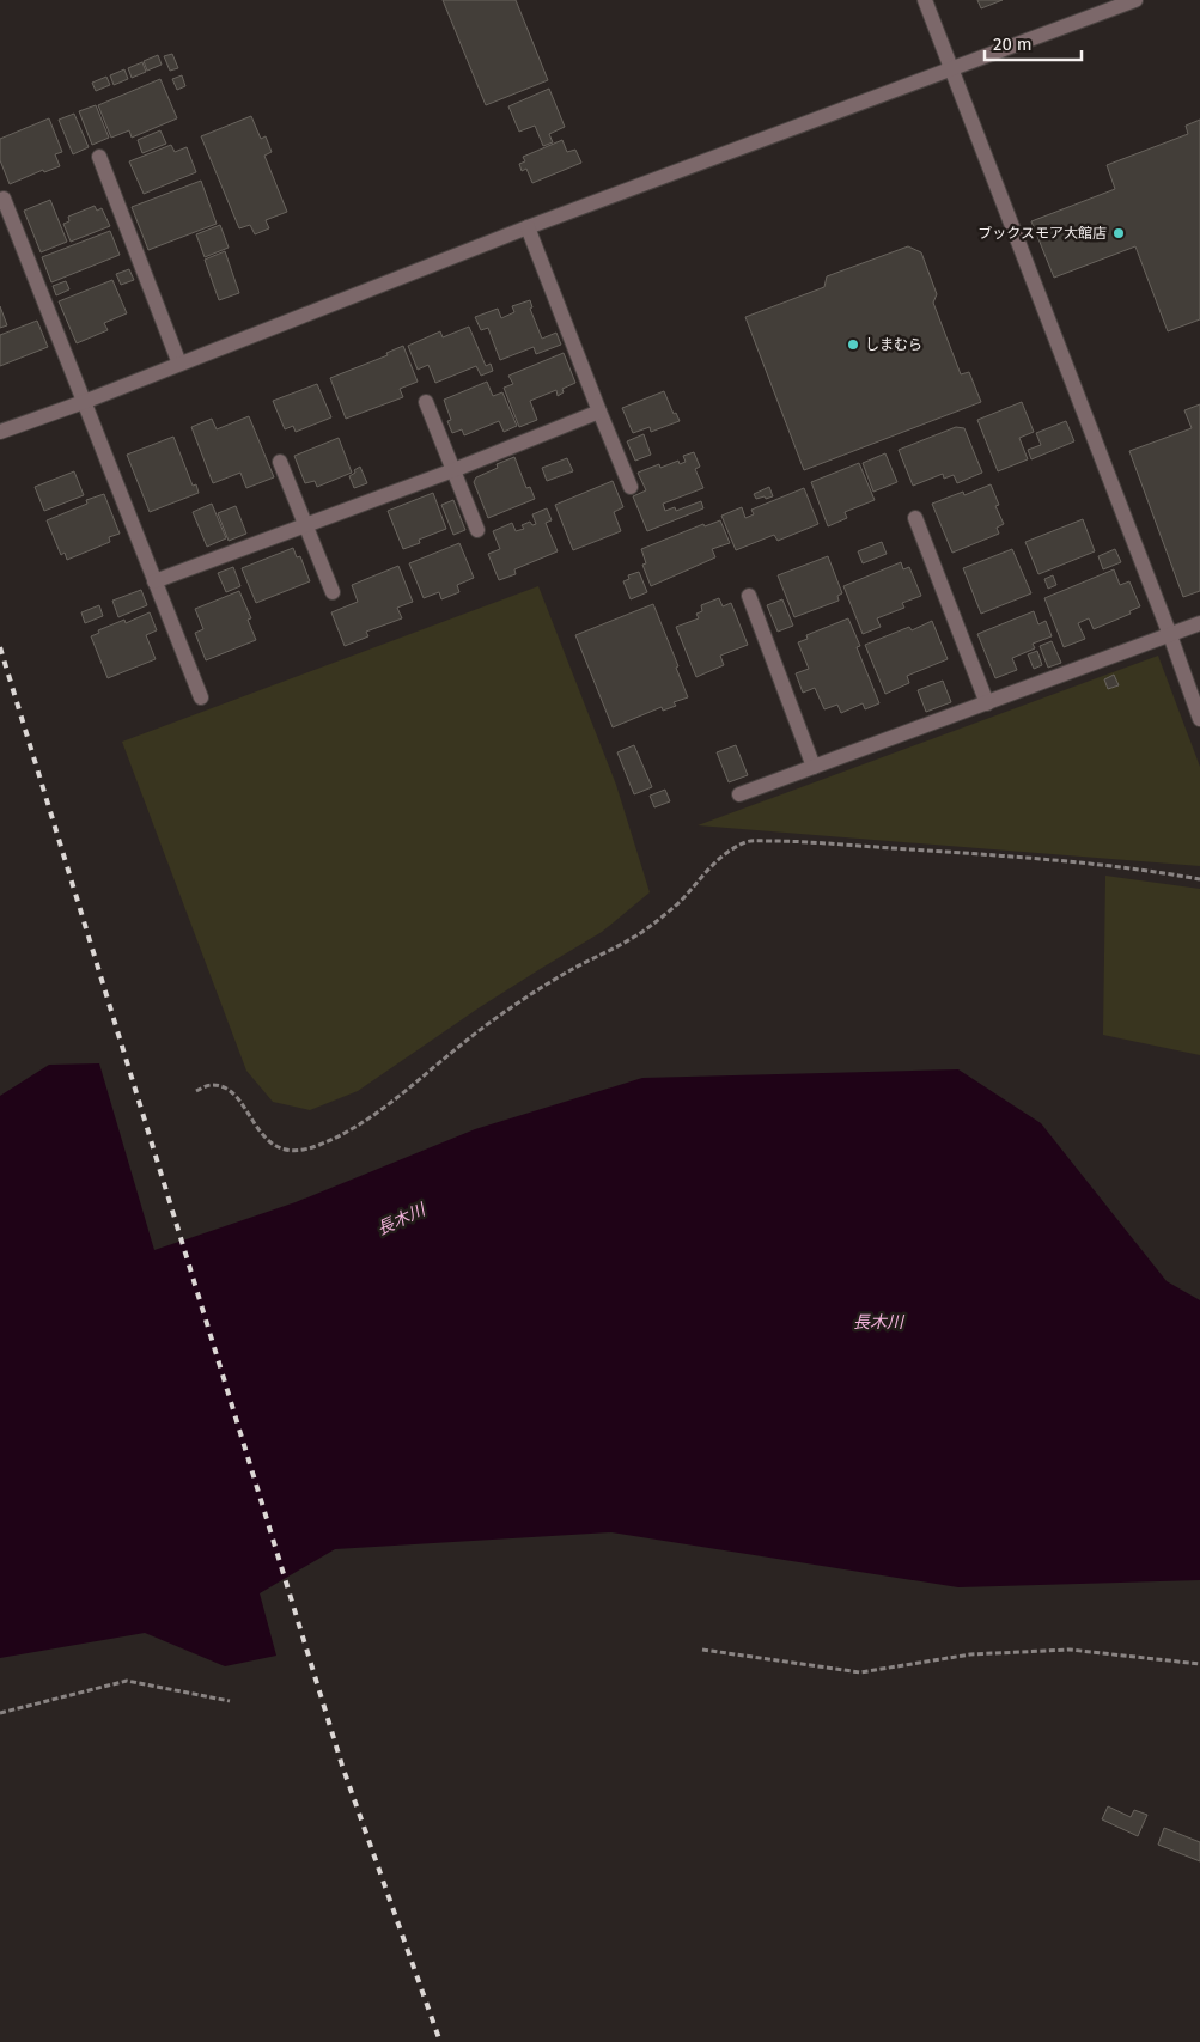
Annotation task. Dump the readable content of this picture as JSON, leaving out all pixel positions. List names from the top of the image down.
{
  "water": ["長木川"],
  "places": ["ブックスモア大館店", "しまむら"],
  "scale_bar": "20 m"
}
